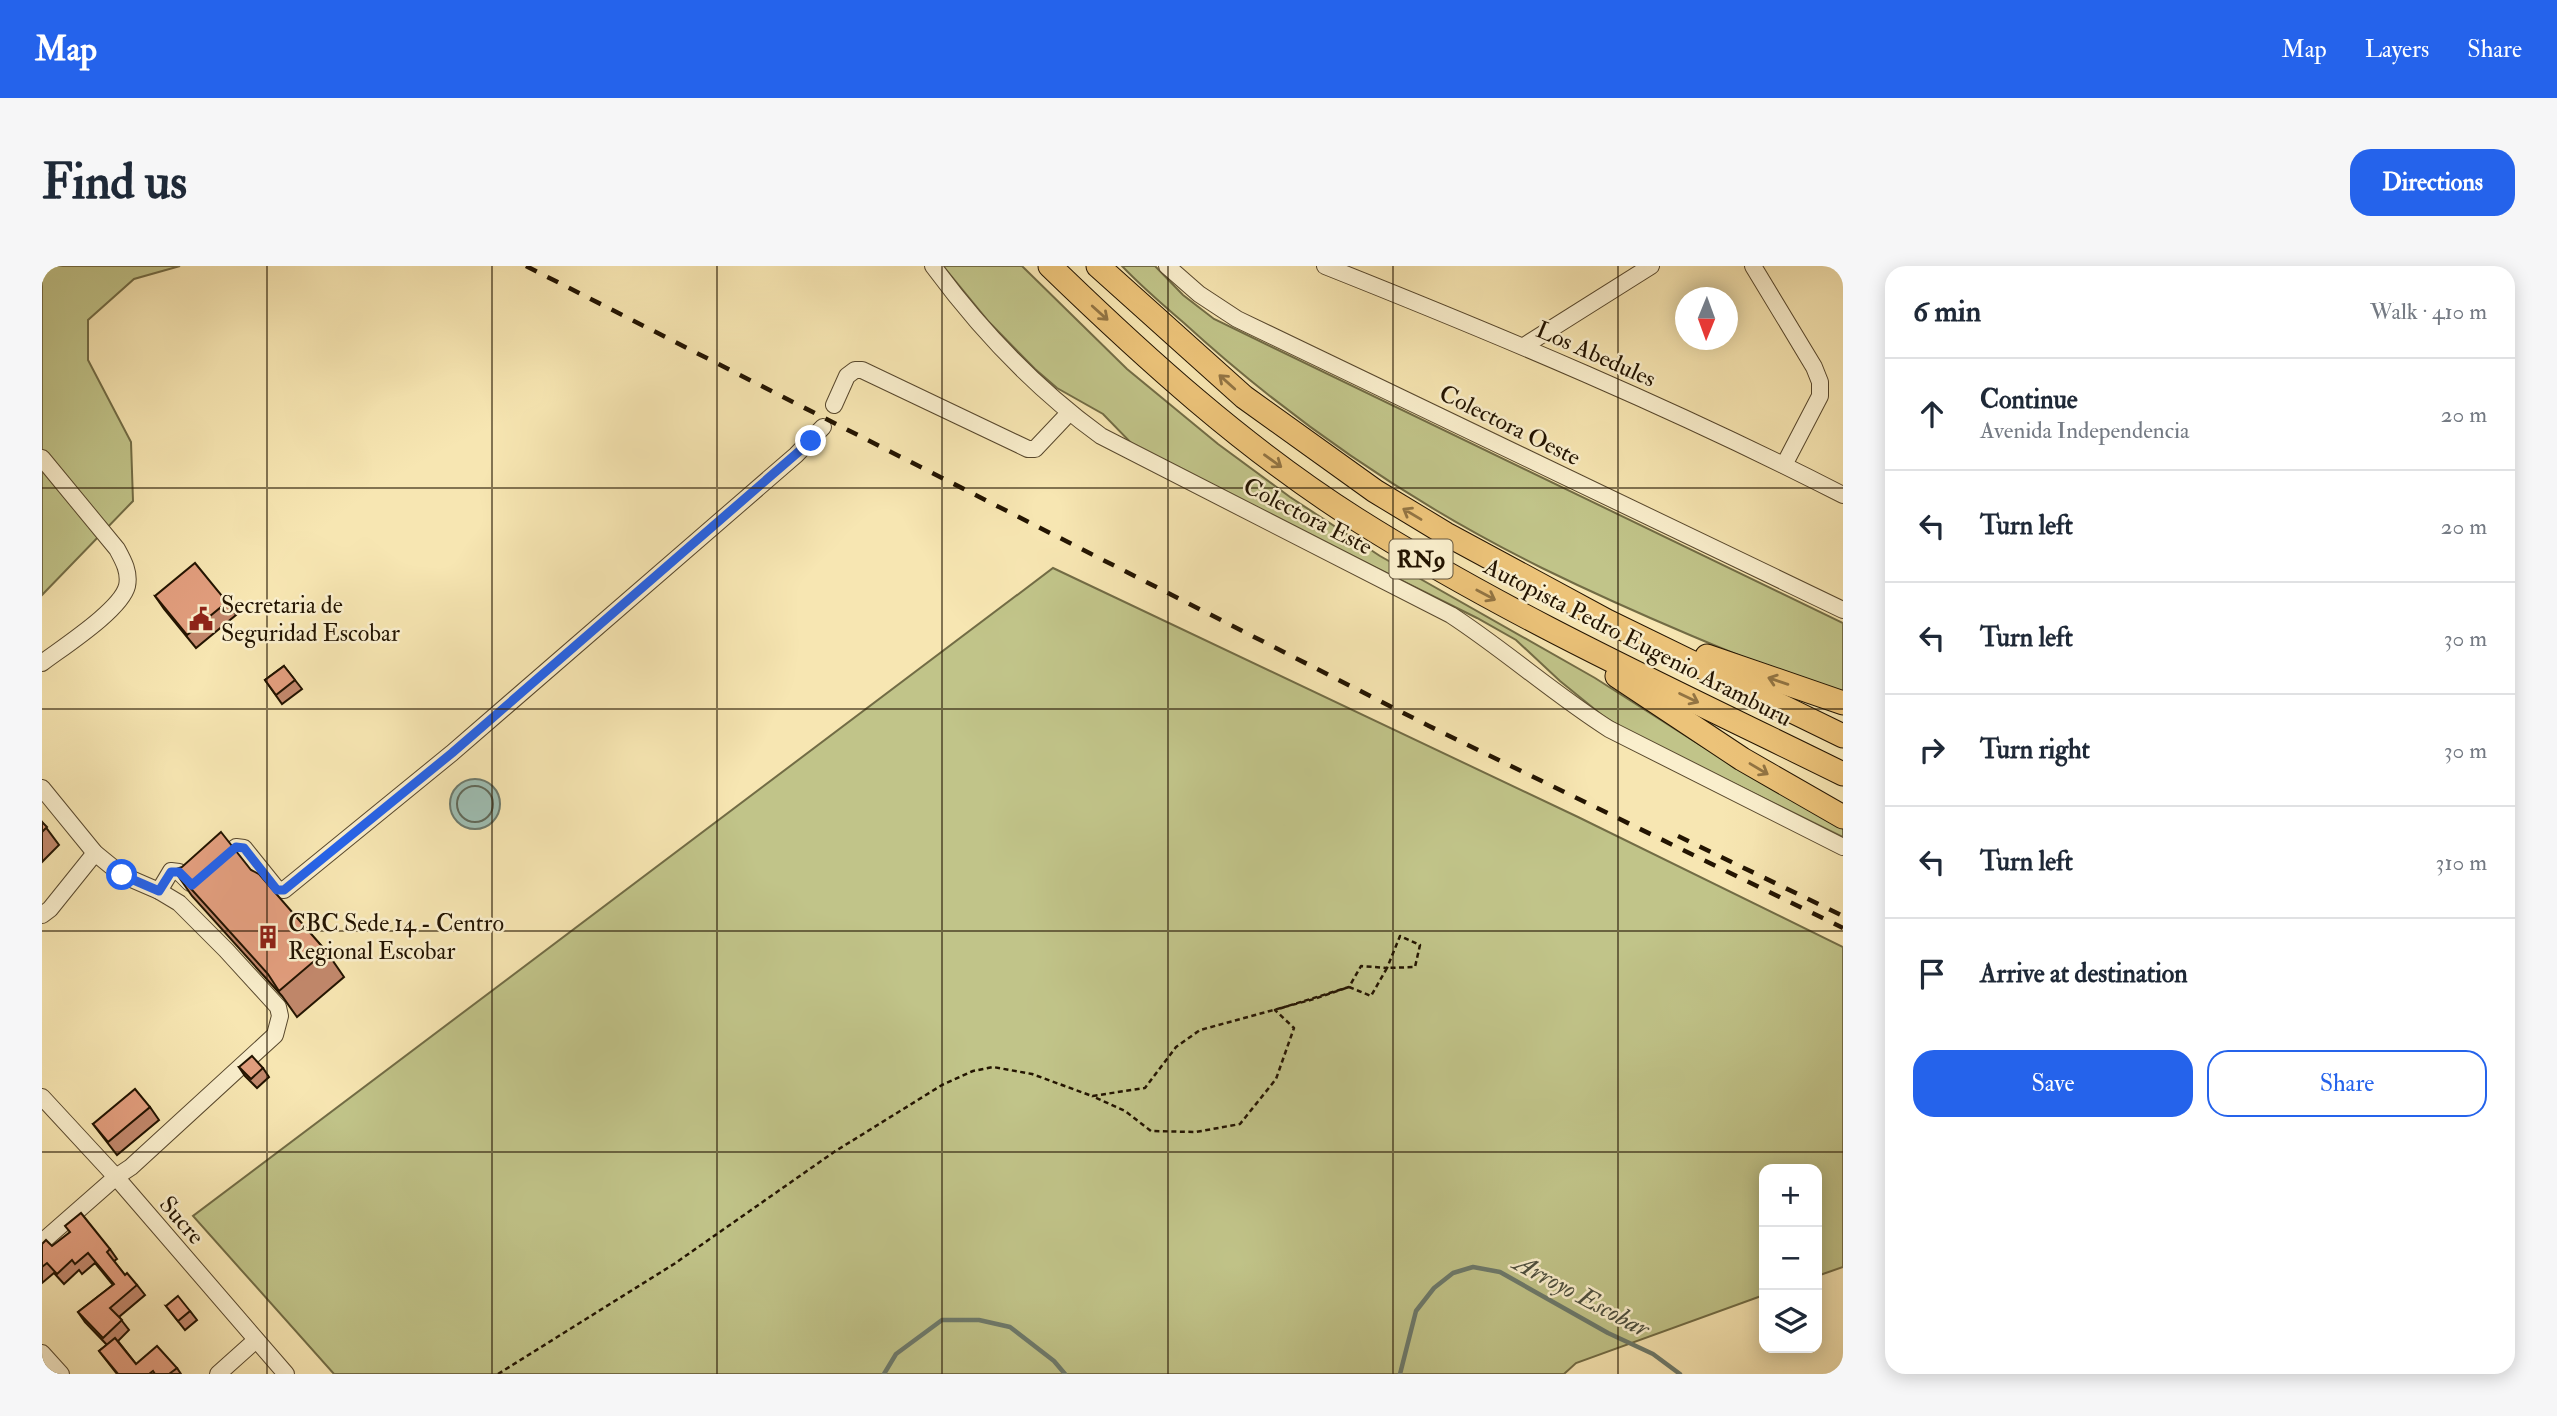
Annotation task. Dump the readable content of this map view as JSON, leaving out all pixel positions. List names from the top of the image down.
{
  "streets": {
    "highway": ["RN9", "Autopista Pedro Eugenio Aramburu"],
    "street": [
      "Los Abedules",
      "Colectora Oeste",
      "Colectora Este",
      "Sucre"
    ]
  },
  "water": ["Arroyo Escobar"],
  "places": {
    "public building": ["Secretaria de Seguridad Escobar"],
    "building": ["CBC Sede 14 - Centro Regional Escobar"]
  },
  "north": "bottom",
  "page": {
    "header": "Map",
    "nav": ["Map", "Layers", "Share"],
    "buttons": [
      "Directions",
      ["Save", "Share"]
    ],
    "title": "Find us",
    "heading": ["6 min", "Walk · 410 m"],
    "list": [
      ["Continue", "Avenida Independencia", "20 m"],
      ["Turn left", "20 m"],
      ["Turn left", "30 m"],
      ["Turn right", "30 m"],
      ["Turn left", "310 m"],
      "Arrive at destination"
    ],
    "map_buttons": ["+", "−"]
  }
}
